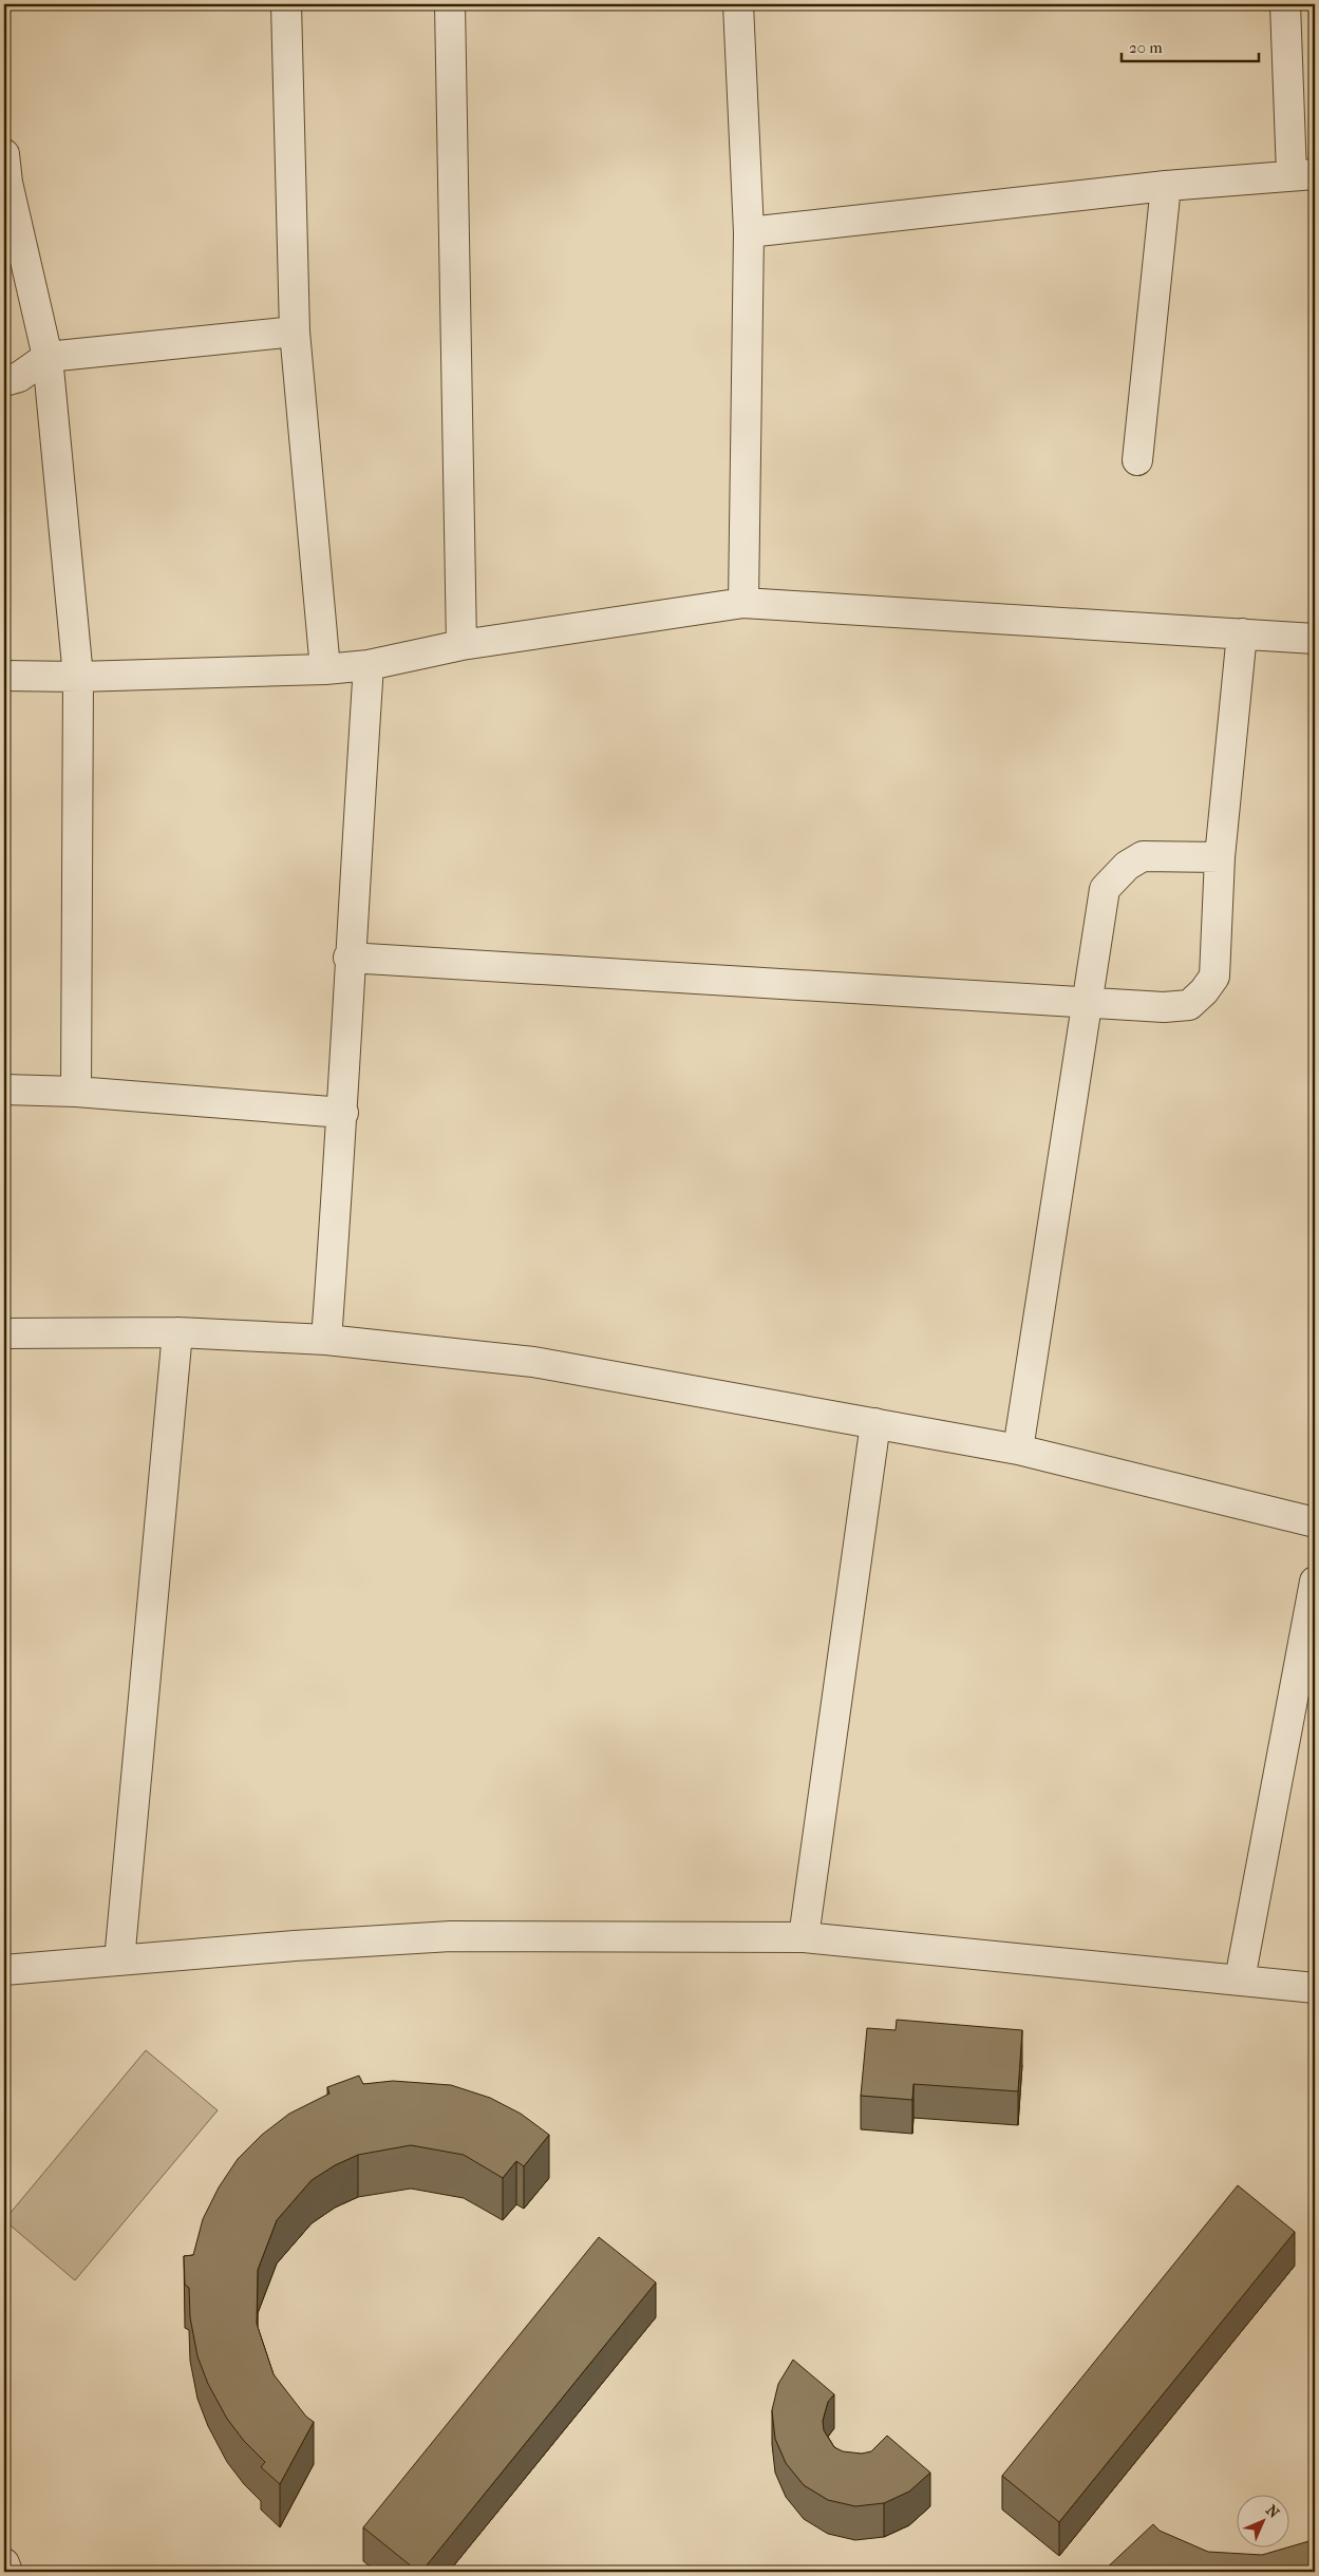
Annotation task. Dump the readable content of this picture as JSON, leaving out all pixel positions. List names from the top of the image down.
{
  "scale_bar": "20 m",
  "north": "top right"
}
